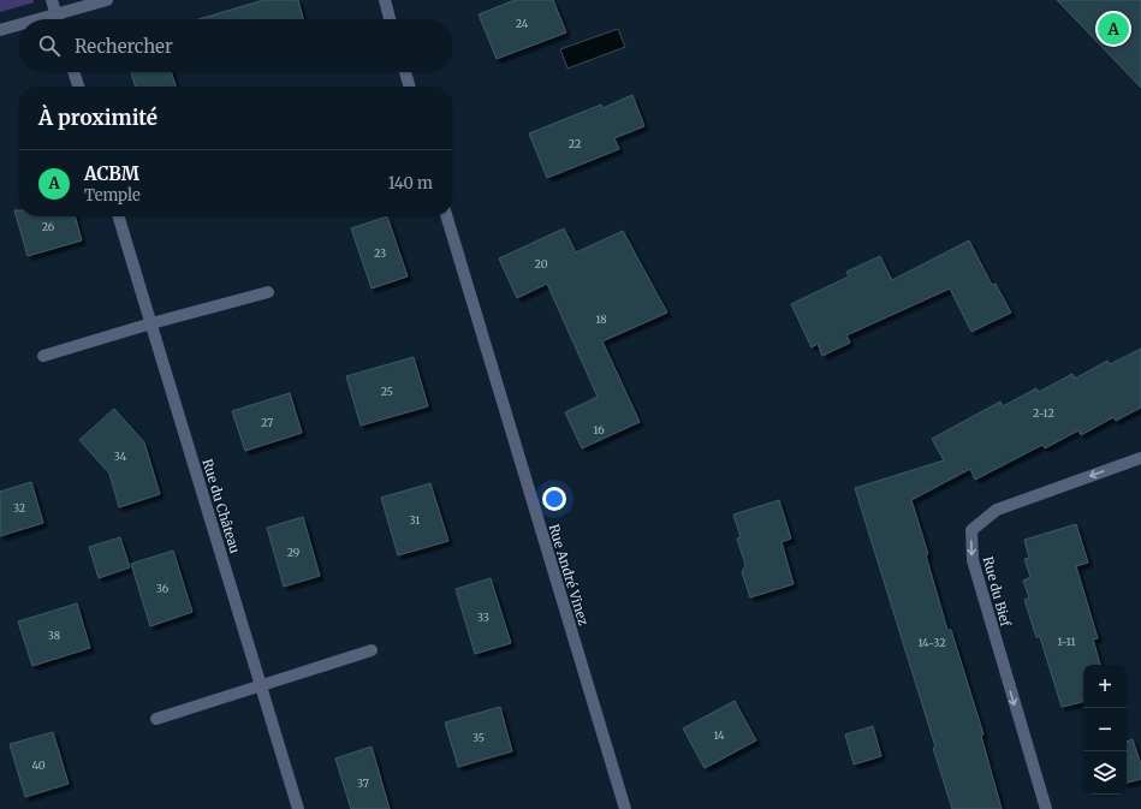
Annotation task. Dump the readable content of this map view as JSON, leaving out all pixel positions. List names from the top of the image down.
{
  "streets": {
    "street": ["Rue du Château", "Rue André Vinez", "Rue du Bief"]
  },
  "house_numbers": [
    "24",
    "22",
    "26",
    "23",
    "20",
    "18",
    "25",
    "2-12",
    "27",
    "16",
    "34",
    "32",
    "31",
    "29",
    "36",
    "33",
    "38",
    "1-11",
    "14-32",
    "14",
    "35",
    "40",
    "37"
  ],
  "page": {
    "pins": "A",
    "search": "Rechercher",
    "heading": "À proximité",
    "list": [
      {
        "mark": "A",
        "name": "ACBM",
        "note": "Temple",
        "value": "140 m"
      }
    ],
    "map_buttons": ["+", "−"]
  }
}
